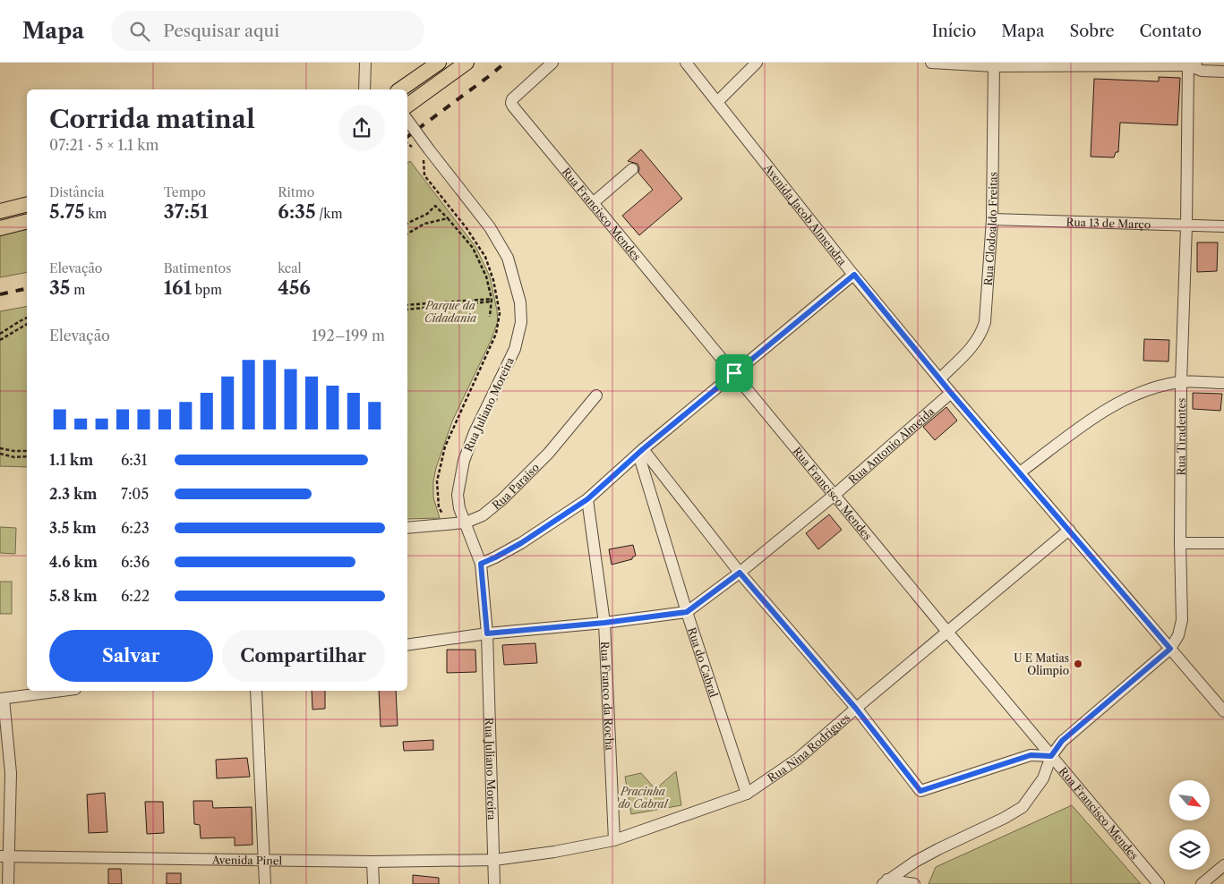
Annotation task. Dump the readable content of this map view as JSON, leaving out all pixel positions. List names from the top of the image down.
{
  "streets": {
    "street": [
      "Rua Francisco Mendes",
      "Avenida Jacob Almendra",
      "Rua 13 de Março",
      "Rua Clodoaldo Freitas",
      "Rua Juliano Moreira",
      "Rua Tiradentes",
      "Rua Antonio Almeida",
      "Rua Paraiso",
      "Rua do Cabral",
      "Rua Franco da Rocha",
      "Rua Nina Rodrigues",
      "Avenida Pinel"
    ]
  },
  "crossings": [
    ["Rua Francisco Mendes", "Rua Tiradentes"],
    ["Rua Francisco Mendes", "Rua Antonio Almeida"],
    ["Rua Francisco Mendes", "Rua Nina Rodrigues"],
    ["Avenida Jacob Almendra", "Rua Clodoaldo Freitas"],
    ["Avenida Jacob Almendra", "Rua Tiradentes"],
    ["Avenida Jacob Almendra", "Rua Antonio Almeida"],
    ["Avenida Jacob Almendra", "Rua Nina Rodrigues"],
    ["Rua 13 de Março", "Rua Clodoaldo Freitas"],
    ["Rua 13 de Março", "Rua Tiradentes"],
    ["Rua Juliano Moreira", "Rua Antonio Almeida"],
    ["Rua Juliano Moreira", "Rua Paraiso"],
    ["Rua Juliano Moreira", "Rua Nina Rodrigues"],
    ["Rua Juliano Moreira", "Avenida Pinel"],
    ["Rua Antonio Almeida", "Rua do Cabral"],
    ["Rua Antonio Almeida", "Rua Franco da Rocha"],
    ["Rua do Cabral", "Rua Nina Rodrigues"],
    ["Rua Franco da Rocha", "Rua Nina Rodrigues"],
    ["Rua Nina Rodrigues", "Avenida Pinel"]
  ],
  "parks": ["Parque da Cidadania", "Pracinha do Cabral"],
  "places": ["U E Matias Olimpio"],
  "north": "bottom right",
  "page": {
    "header": "Mapa",
    "search": "Pesquisar aqui",
    "nav": [
      "Início",
      "Mapa",
      "Sobre",
      "Contato"
    ],
    "heading": ["Corrida matinal", "07:21 · 5 × 1.1 km"],
    "stats": [
      ["Distância", "5.75 km"],
      ["Tempo", "37:51"],
      ["Ritmo", "6:35 /km"],
      ["Elevação", "35 m"],
      ["Batimentos", "161 bpm"],
      ["kcal", "456"]
    ],
    "chart": ["Elevação", "192–199 m"],
    "list": [
      {
        "name": "1.1 km",
        "note": "6:31"
      },
      {
        "name": "2.3 km",
        "note": "7:05"
      },
      {
        "name": "3.5 km",
        "note": "6:23"
      },
      {
        "name": "4.6 km",
        "note": "6:36"
      },
      {
        "name": "5.8 km",
        "note": "6:22"
      }
    ],
    "buttons": ["Salvar", "Compartilhar"]
  }
}
